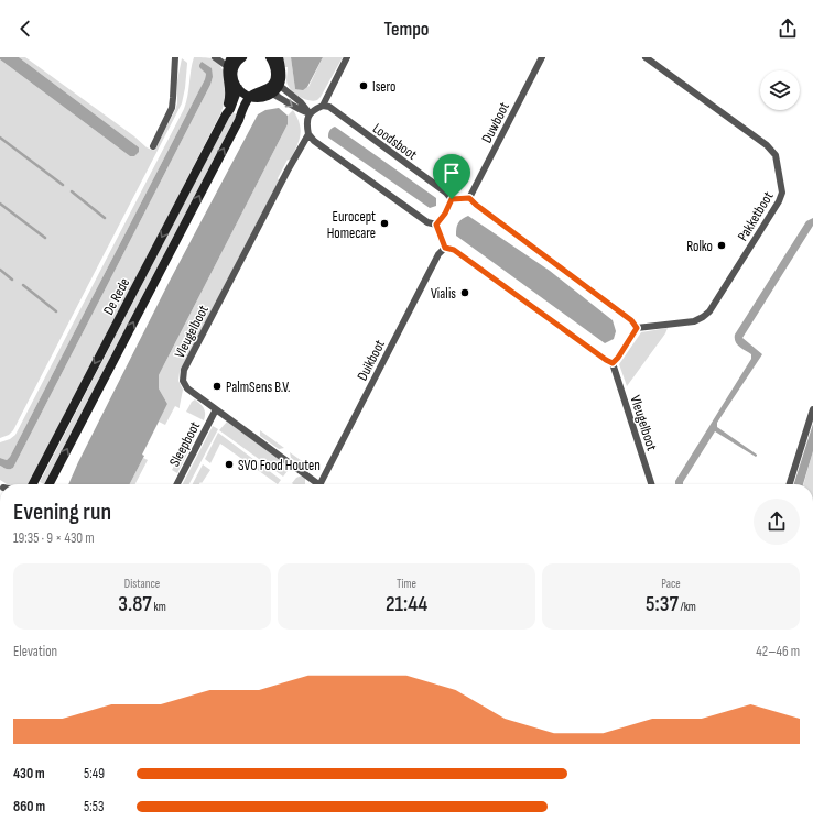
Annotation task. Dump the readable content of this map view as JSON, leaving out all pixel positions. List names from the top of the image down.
{
  "streets": {
    "main road": ["De Rede"],
    "street": [
      "Duwboot",
      "Loodsboot",
      "Pakketboot",
      "Vleugelboot",
      "Duikboot",
      "Sleepboot"
    ]
  },
  "crossings": [
    ["Vleugelboot", "Sleepboot"]
  ],
  "places": [
    "Isero",
    "Eurocept Homecare",
    "Rolko",
    "Vialis",
    "PalmSens B.V.",
    "SVO Food Houten"
  ],
  "page": {
    "header": "Tempo",
    "heading": ["Evening run", "19:35 · 9 × 430 m"],
    "stats": [
      ["Distance", "3.87 km"],
      ["Time", "21:44"],
      ["Pace", "5:37 /km"]
    ],
    "chart": ["Elevation", "42–46 m"],
    "list": [
      {
        "name": "430 m",
        "note": "5:49"
      },
      {
        "name": "860 m",
        "note": "5:53"
      }
    ]
  }
}
